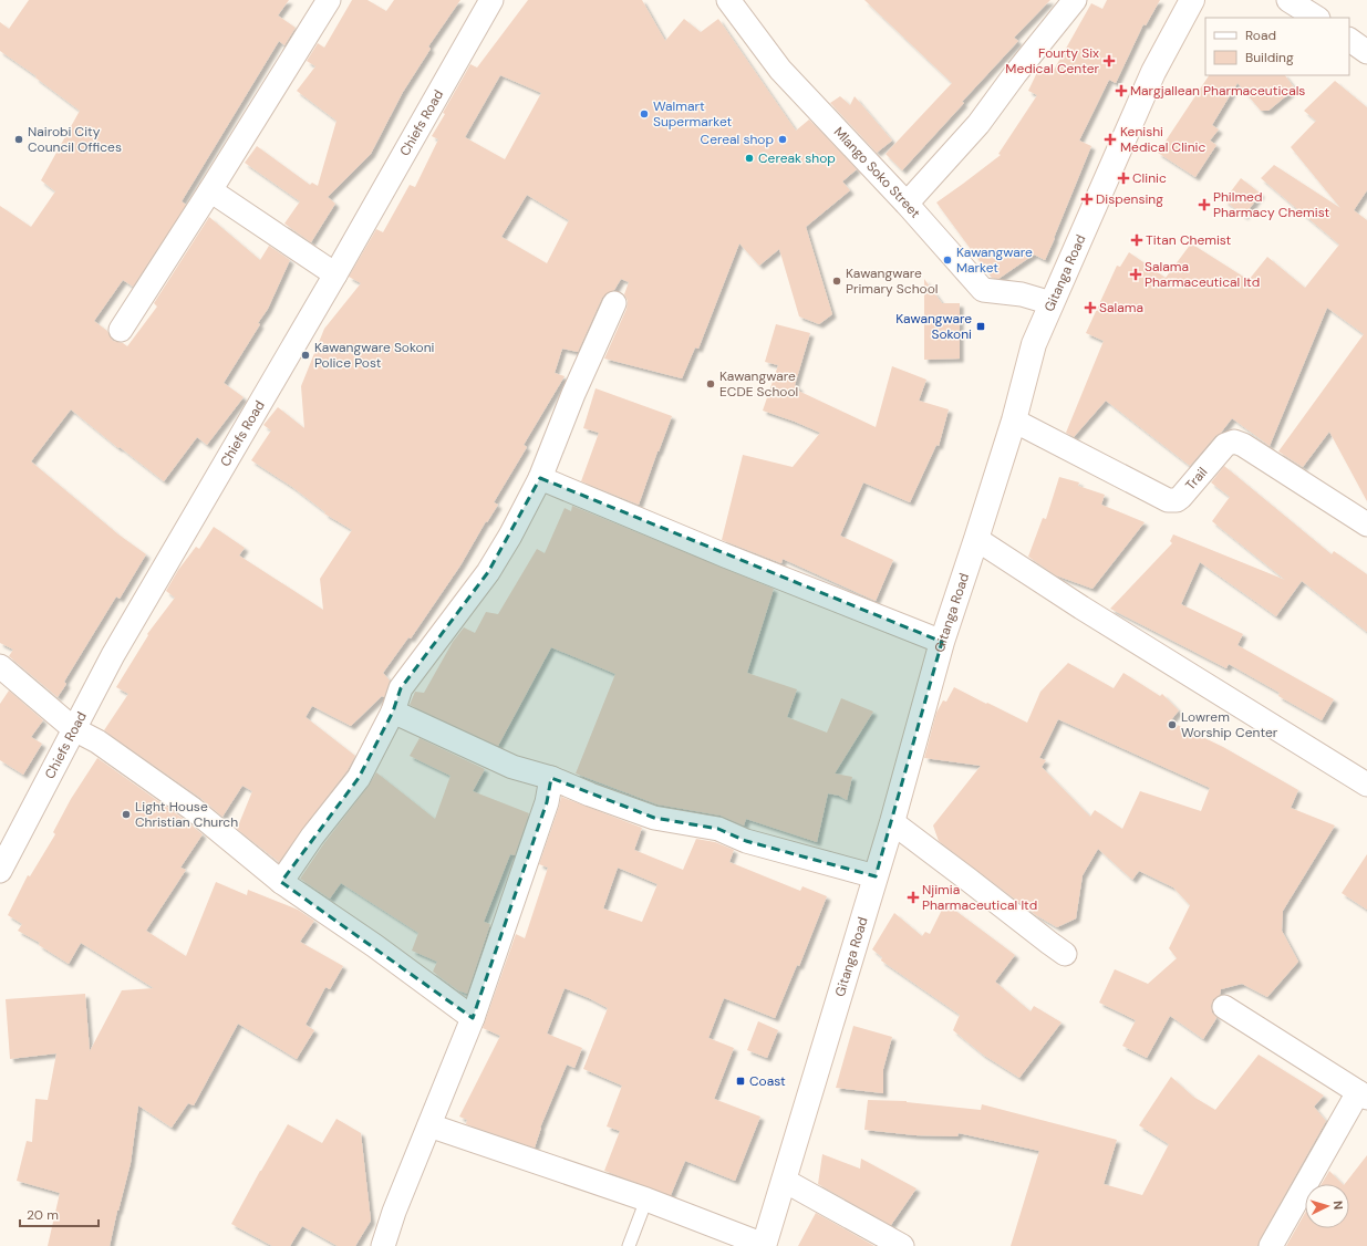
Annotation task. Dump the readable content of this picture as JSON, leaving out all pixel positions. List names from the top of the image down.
{
  "streets": {
    "main road": ["Gitanga Road"],
    "street": ["Chiefs Road", "Mlango Soko Street", "Trail"]
  },
  "crossings": [
    ["Mlango Soko Street", "Gitanga Road"],
    ["Gitanga Road", "Trail"]
  ],
  "places": {
    "health": [
      "Fourty Six Medical Center",
      "Margjallean Pharmaceuticals",
      "Kenishi Medical Clinic",
      "Clinic",
      "Dispensing",
      "Philmed Pharmacy Chemist",
      "Titan Chemist",
      "Salama Pharmaceutical ltd",
      "Salama",
      "Njimia Pharmaceutical ltd"
    ],
    "other": [
      "Walmart Supermarket",
      "Nairobi City Council Offices",
      "Cereal shop",
      "Cereak shop",
      "Kawangware Market",
      "Kawangware Primary School",
      "Kawangware Sokoni Police Post",
      "Kawangware ECDE School",
      "Lowrem Worship Center",
      "Light House Christian Church"
    ],
    "transit": ["Kawangware Sokoni", "Coast"]
  },
  "legend": ["Road", "Building"],
  "scale_bar": "20 m",
  "north": "right"
}
